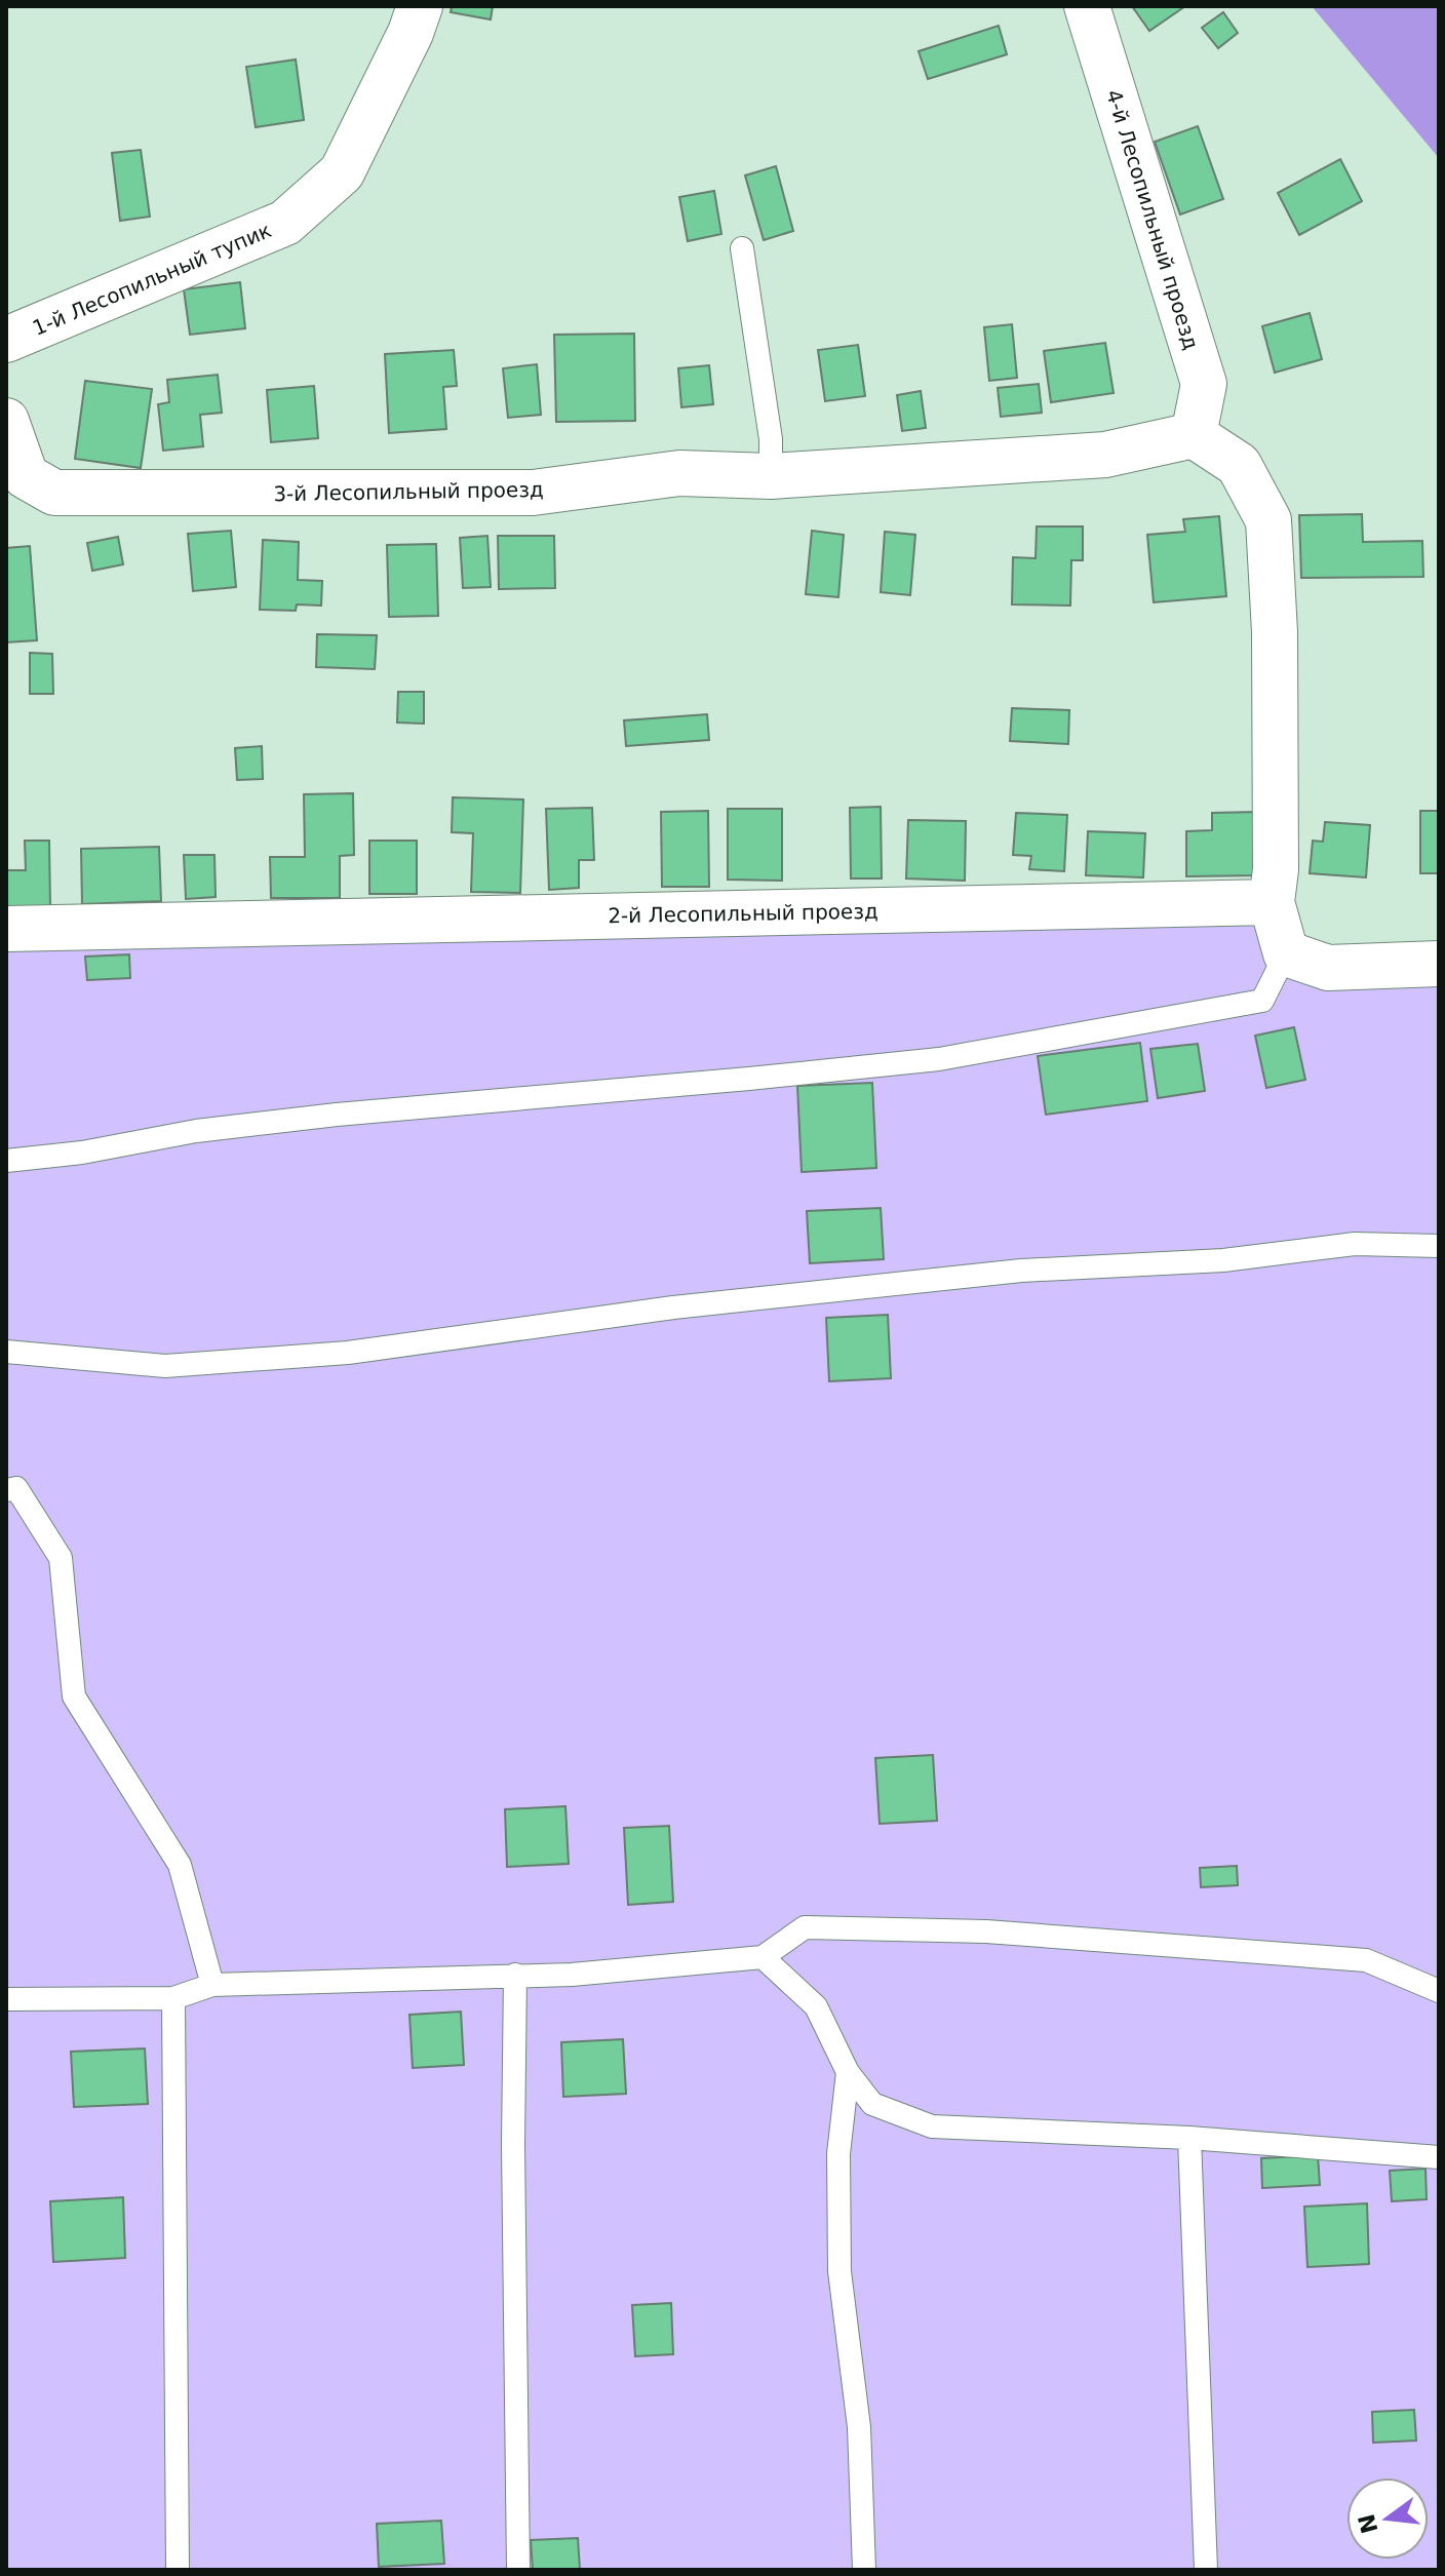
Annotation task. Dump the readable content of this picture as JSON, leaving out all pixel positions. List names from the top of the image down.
{
  "streets": {
    "street": [
      "4-й Лесопильный проезд",
      "1-й Лесопильный тупик",
      "3-й Лесопильный проезд",
      "2-й Лесопильный проезд"
    ]
  },
  "crossings": [
    ["4-й Лесопильный проезд", "3-й Лесопильный проезд"]
  ],
  "north": "left"
}
